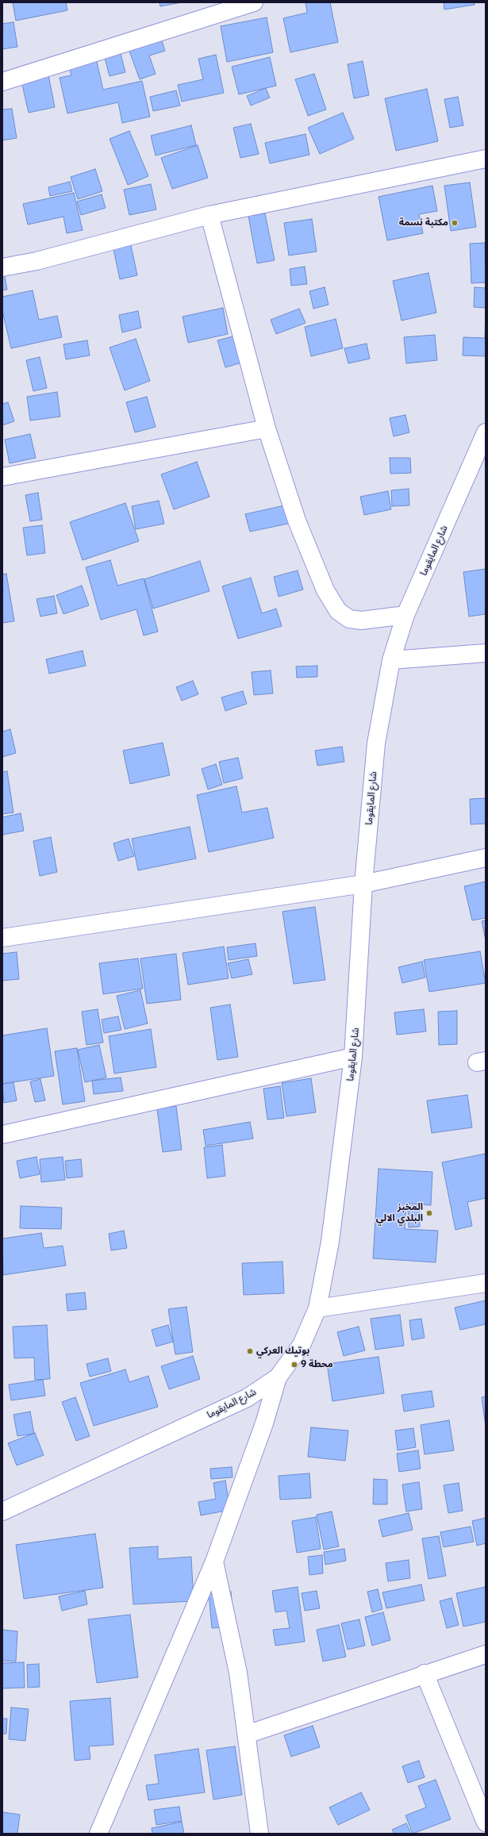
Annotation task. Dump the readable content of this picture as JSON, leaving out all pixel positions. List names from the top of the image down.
{
  "streets": {
    "street": ["شارع المايقوما"]
  },
  "places": [
    "مكتبة نسمة",
    "المخبز البلدي الالي",
    "بوتيك العركي",
    "محطة 9"
  ]
}
